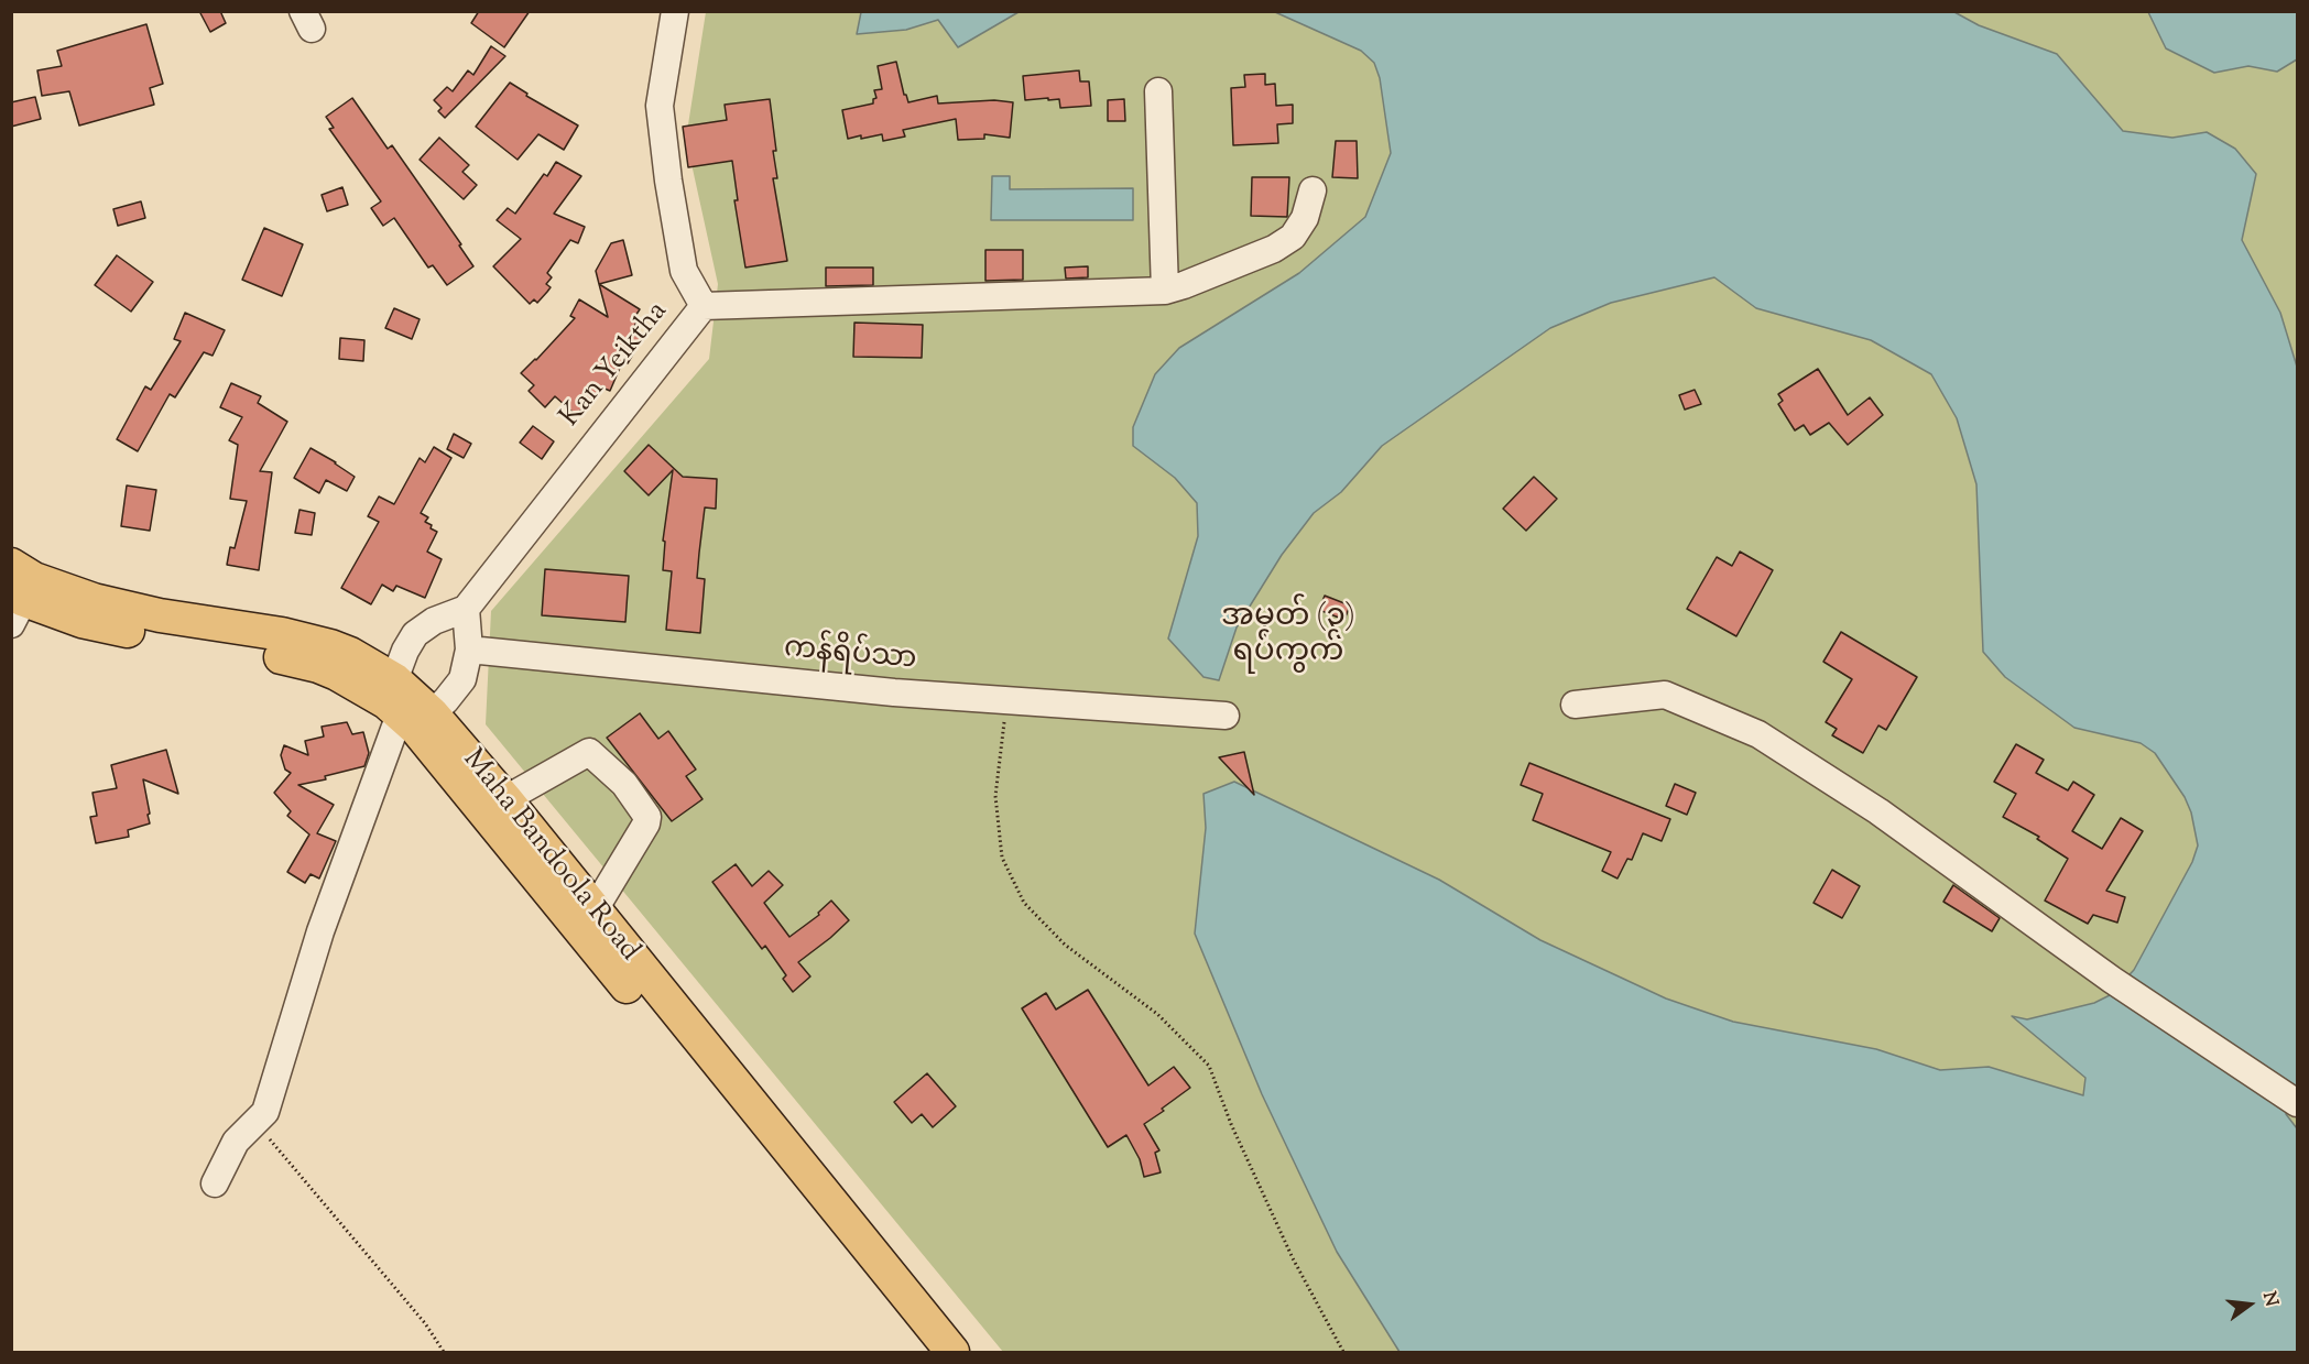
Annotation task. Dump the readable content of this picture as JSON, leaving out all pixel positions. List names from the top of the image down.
{
  "streets": {
    "main road": ["Maha Bandoola Road"],
    "street": ["Kan Yeiktha", "ကန်ရိပ်သာ"]
  },
  "districts": ["အမှတ် (၃) ရပ်ကွက်"],
  "north": "right"
}
